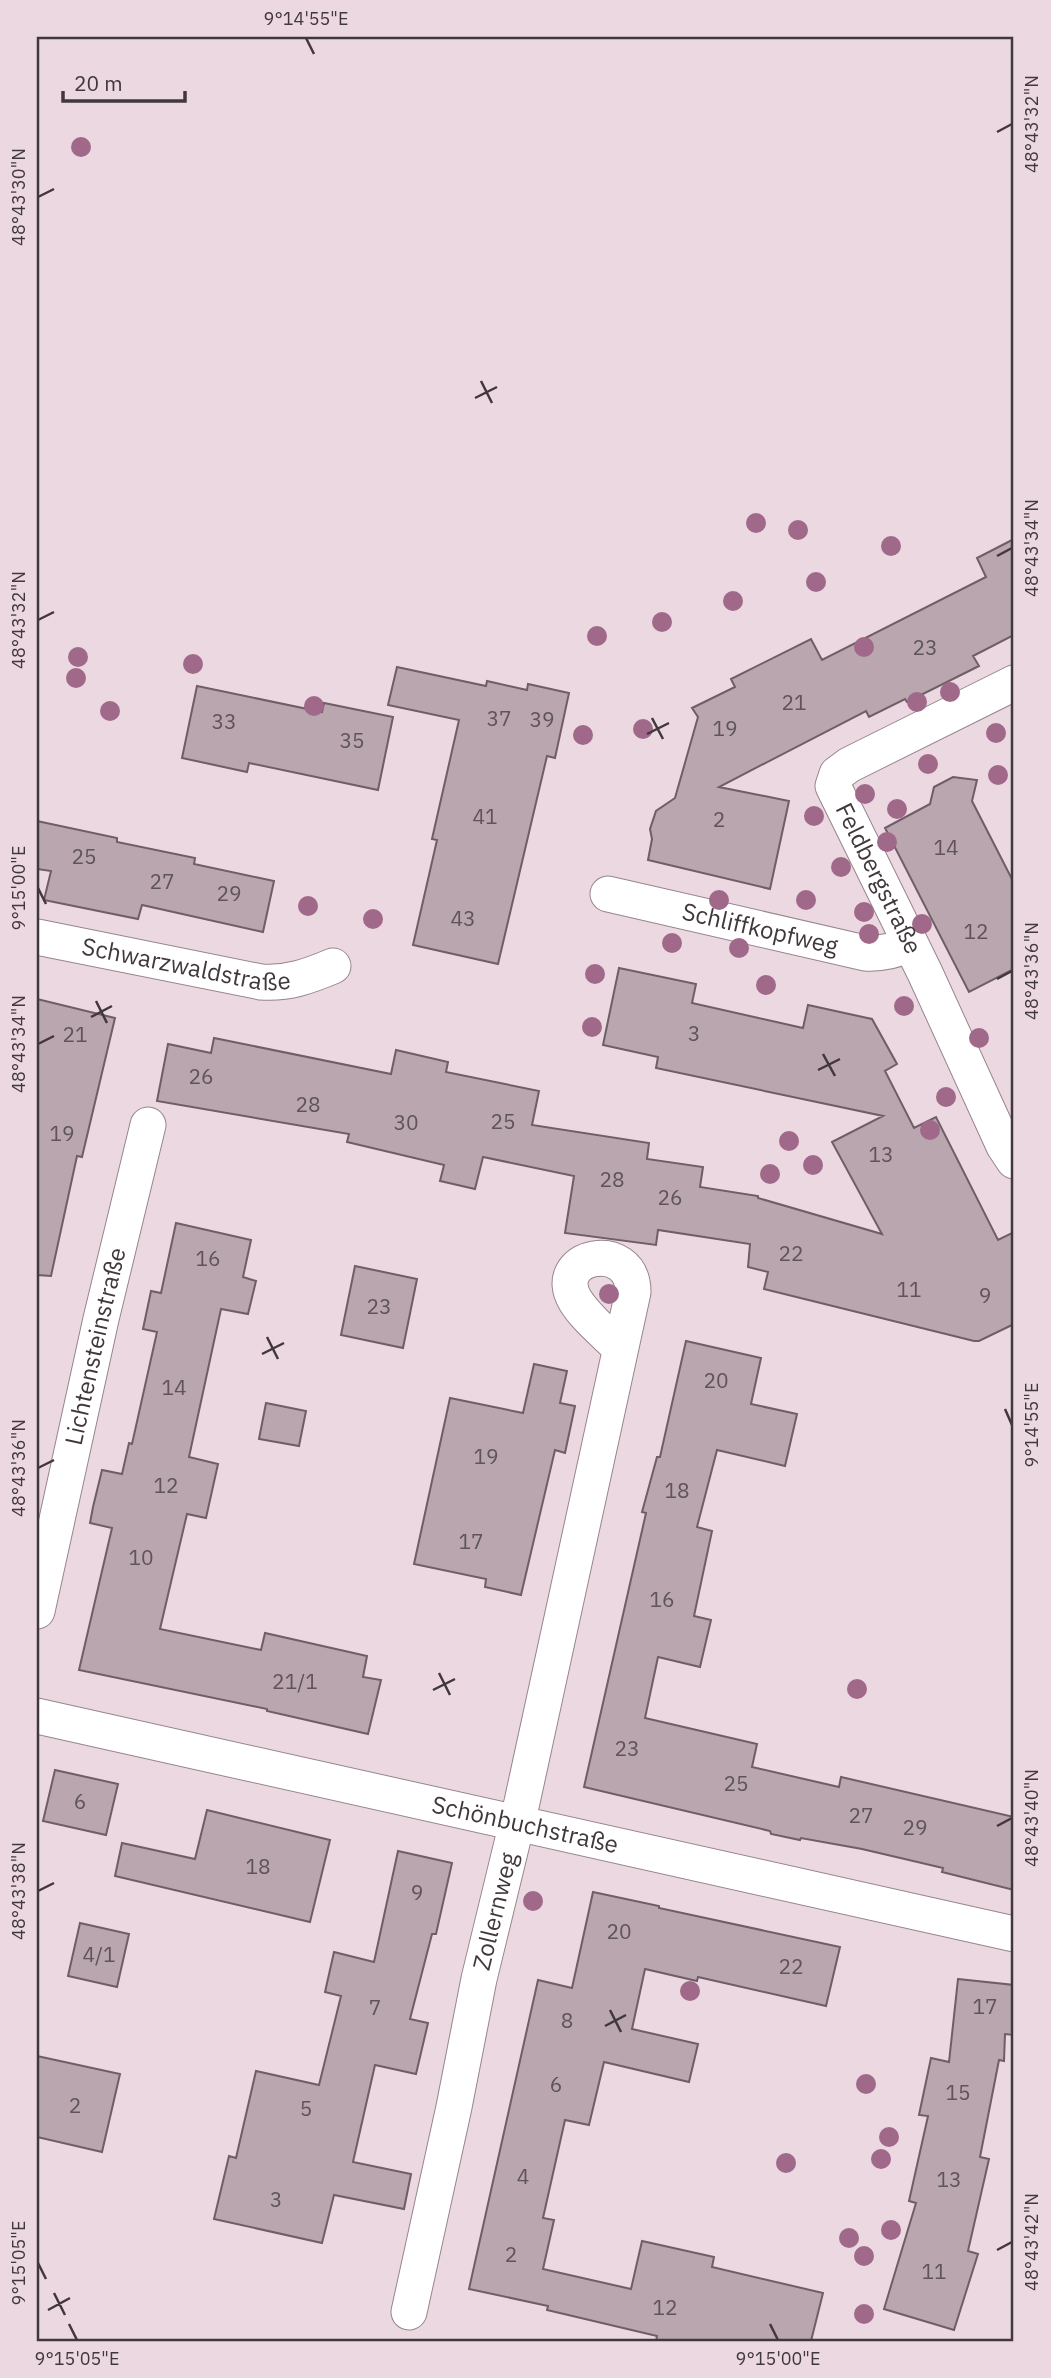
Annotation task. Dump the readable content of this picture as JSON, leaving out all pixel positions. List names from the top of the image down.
{
  "streets": {
    "street": [
      "Feldbergstraße",
      "Schliffkopfweg",
      "Schwarzwaldstraße",
      "Lichtensteinstraße",
      "Schönbuchstraße",
      "Zollernweg"
    ]
  },
  "crossings": [
    ["Feldbergstraße", "Schliffkopfweg"],
    ["Schönbuchstraße", "Zollernweg"]
  ],
  "house_numbers": [
    "23",
    "21",
    "37",
    "39",
    "33",
    "19",
    "35",
    "41",
    "2",
    "14",
    "25",
    "27",
    "29",
    "43",
    "12",
    "3",
    "21",
    "26",
    "28",
    "25",
    "30",
    "19",
    "13",
    "28",
    "26",
    "22",
    "16",
    "11",
    "9",
    "23",
    "20",
    "14",
    "19",
    "12",
    "18",
    "17",
    "10",
    "16",
    "21/1",
    "23",
    "25",
    "6",
    "27",
    "29",
    "18",
    "9",
    "20",
    "4/1",
    "22",
    "17",
    "7",
    "8",
    "6",
    "15",
    "2",
    "5",
    "4",
    "13",
    "3",
    "2",
    "11",
    "12"
  ],
  "scale_bar": "20 m",
  "coordinates": [
    "9°14'55\"E",
    "48°43'32\"N",
    "48°43'30\"N",
    "48°43'34\"N",
    "9°15'00\"E",
    "48°43'36\"N",
    "48°43'40\"N",
    "48°43'38\"N",
    "48°43'42\"N",
    "9°15'05\"E"
  ]
}
